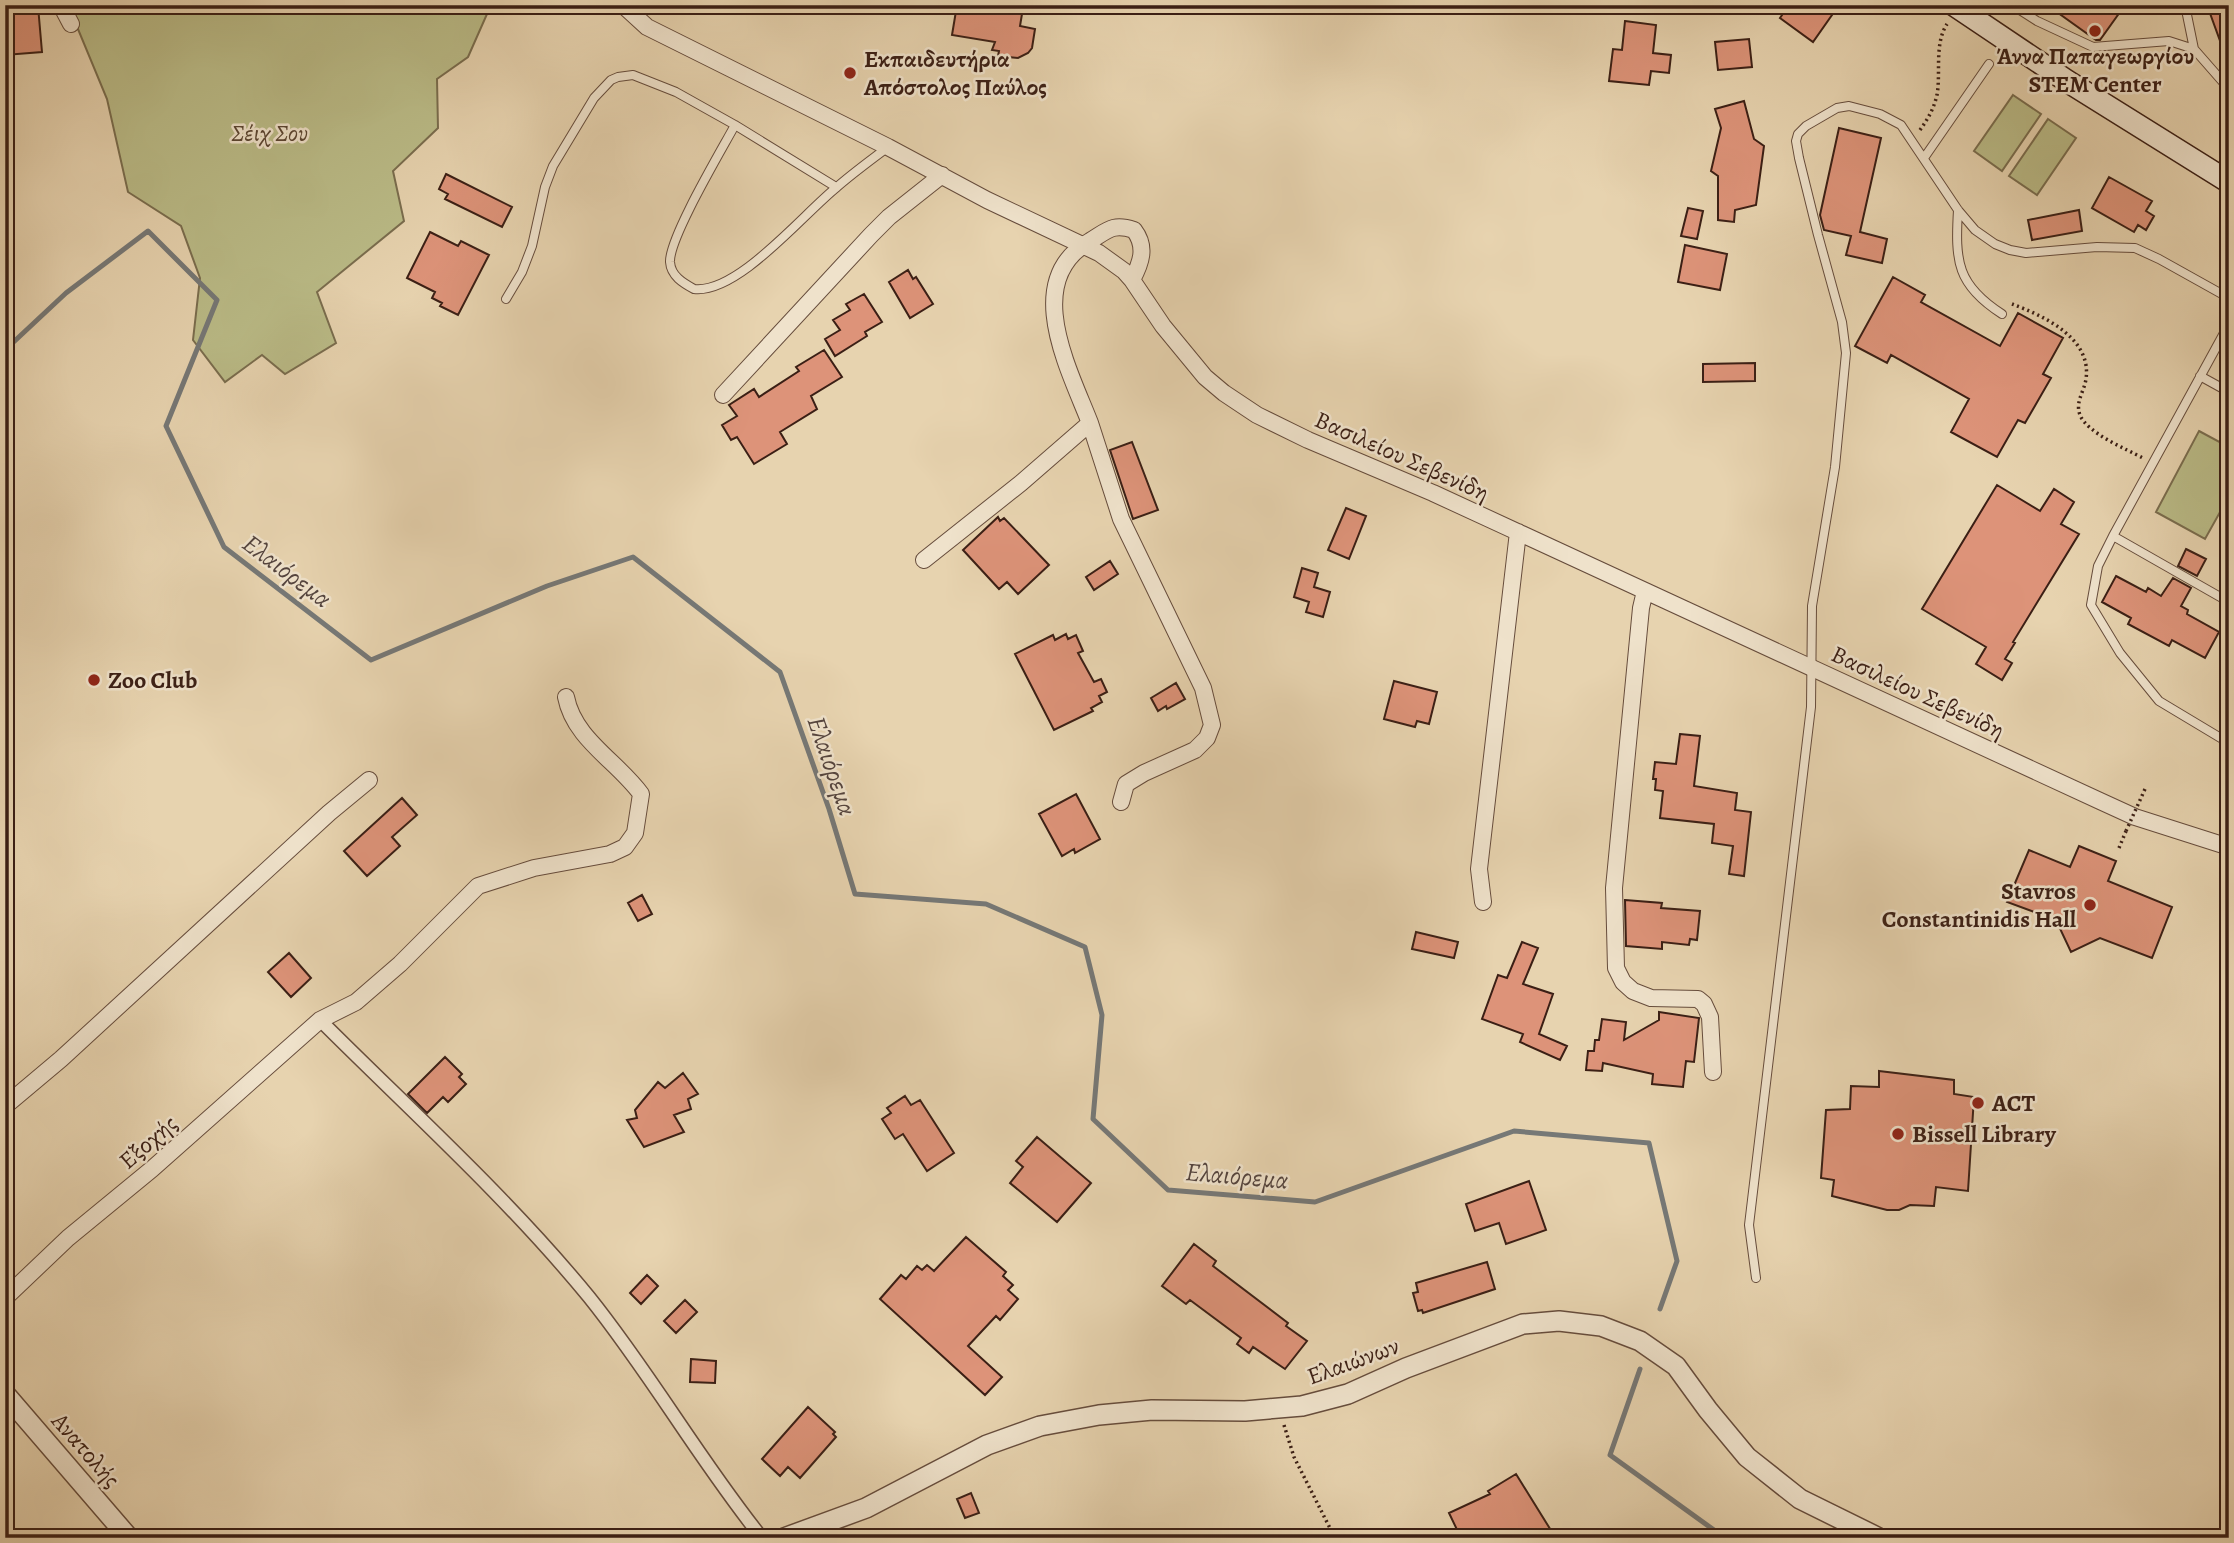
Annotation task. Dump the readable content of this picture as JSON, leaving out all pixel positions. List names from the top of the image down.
{
  "streets": {
    "street": [
      "Βασιλείου Σεβενίδη",
      "Εξοχής",
      "Ελαιώνων",
      "Ανατολής"
    ]
  },
  "water": ["Ελαιόρεμα"],
  "parks": ["Σέιχ Σου"],
  "places": [
    "Άννα Παπαγεωργίου STEM Center",
    "Εκπαιδευτήρια Απόστολος Παύλος",
    "Zoo Club",
    "Stavros Constantinidis Hall",
    "ACT",
    "Bissell Library"
  ]
}
